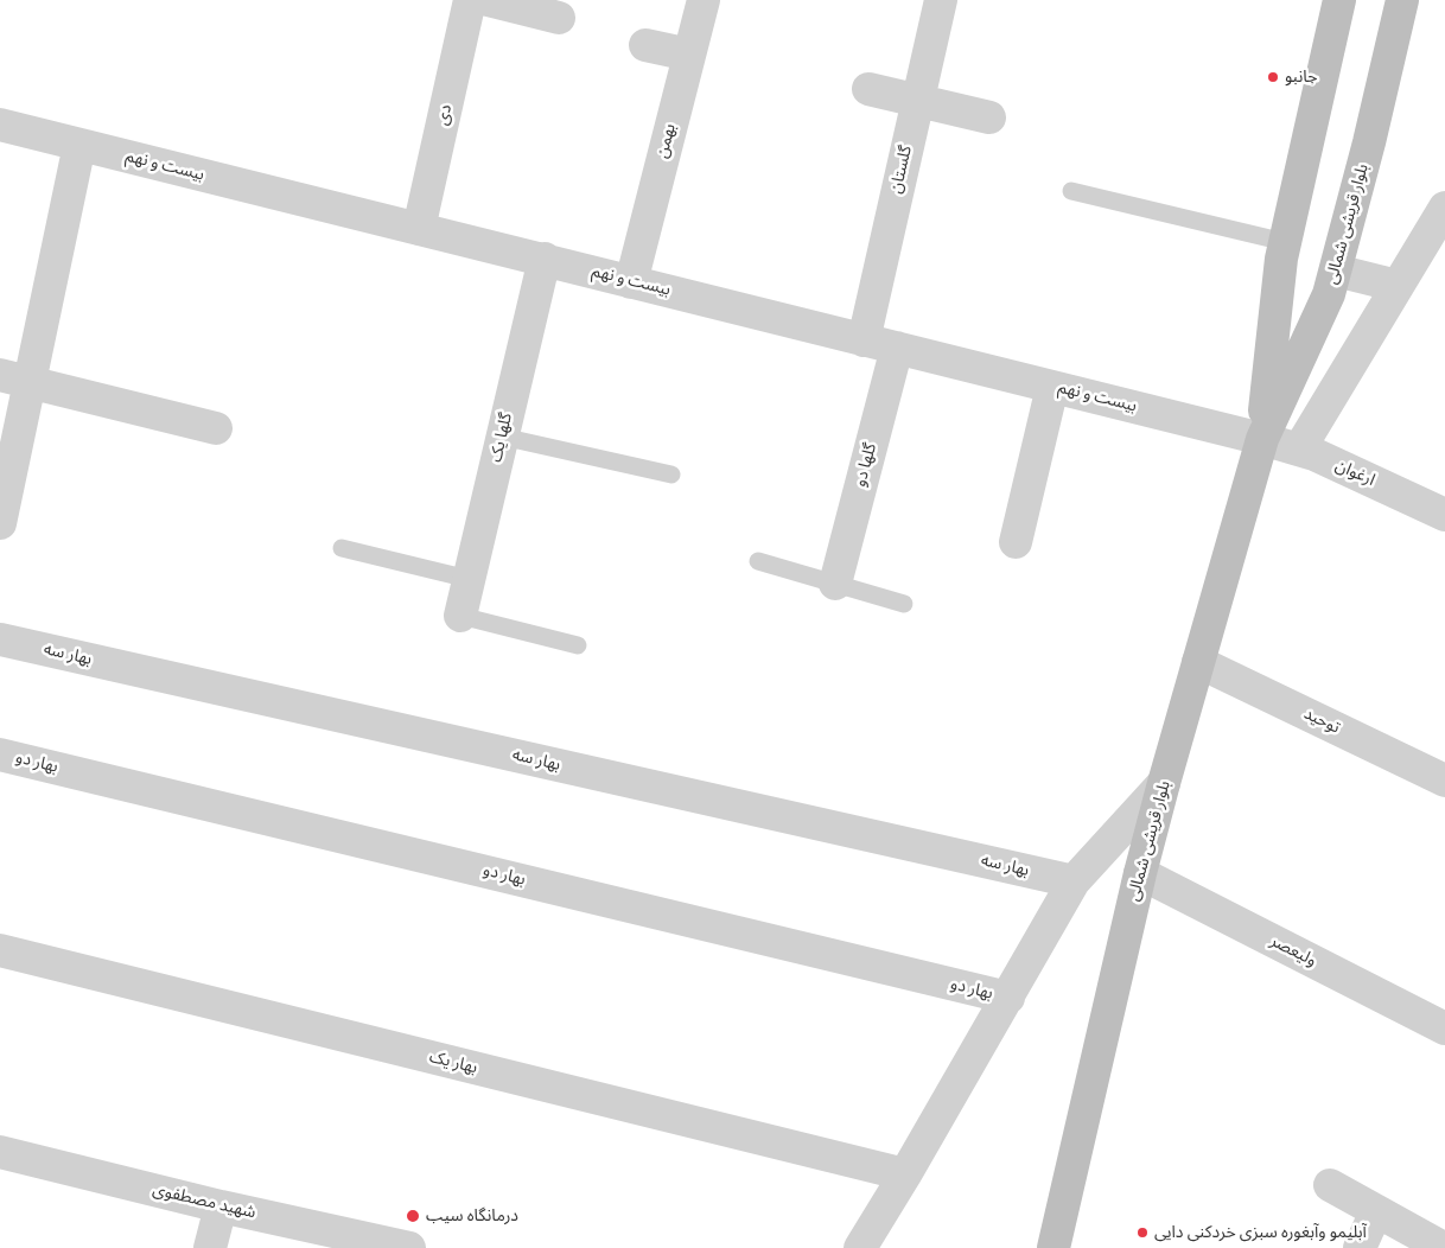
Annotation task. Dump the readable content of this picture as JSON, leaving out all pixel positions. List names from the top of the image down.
{
  "streets": {
    "main road": ["بلوار قریشی شمالی"],
    "street": [
      "دی",
      "بهمن",
      "بیست و نهم",
      "گلستان",
      "گلها یک",
      "گلها دو",
      "ارغوان",
      "بهار سه",
      "توحید",
      "بهار دو",
      "ولیعصر",
      "بهار یک",
      "شهید مصطفوی"
    ]
  },
  "crossings": [
    ["دی", "بیست و نهم"],
    ["بهمن", "بیست و نهم"],
    ["بیست و نهم", "گلستان"],
    ["بیست و نهم", "بلوار قریشی شمالی"],
    ["بیست و نهم", "گلها یک"],
    ["بیست و نهم", "گلها دو"],
    ["بیست و نهم", "ارغوان"],
    ["بلوار قریشی شمالی", "ارغوان"],
    ["بلوار قریشی شمالی", "توحید"],
    ["بلوار قریشی شمالی", "ولیعصر"]
  ],
  "places": ["جانبو", "درمانگاه سیب", "آبلیمو وآبغوره سبزی خردکنی دایی"]
}
